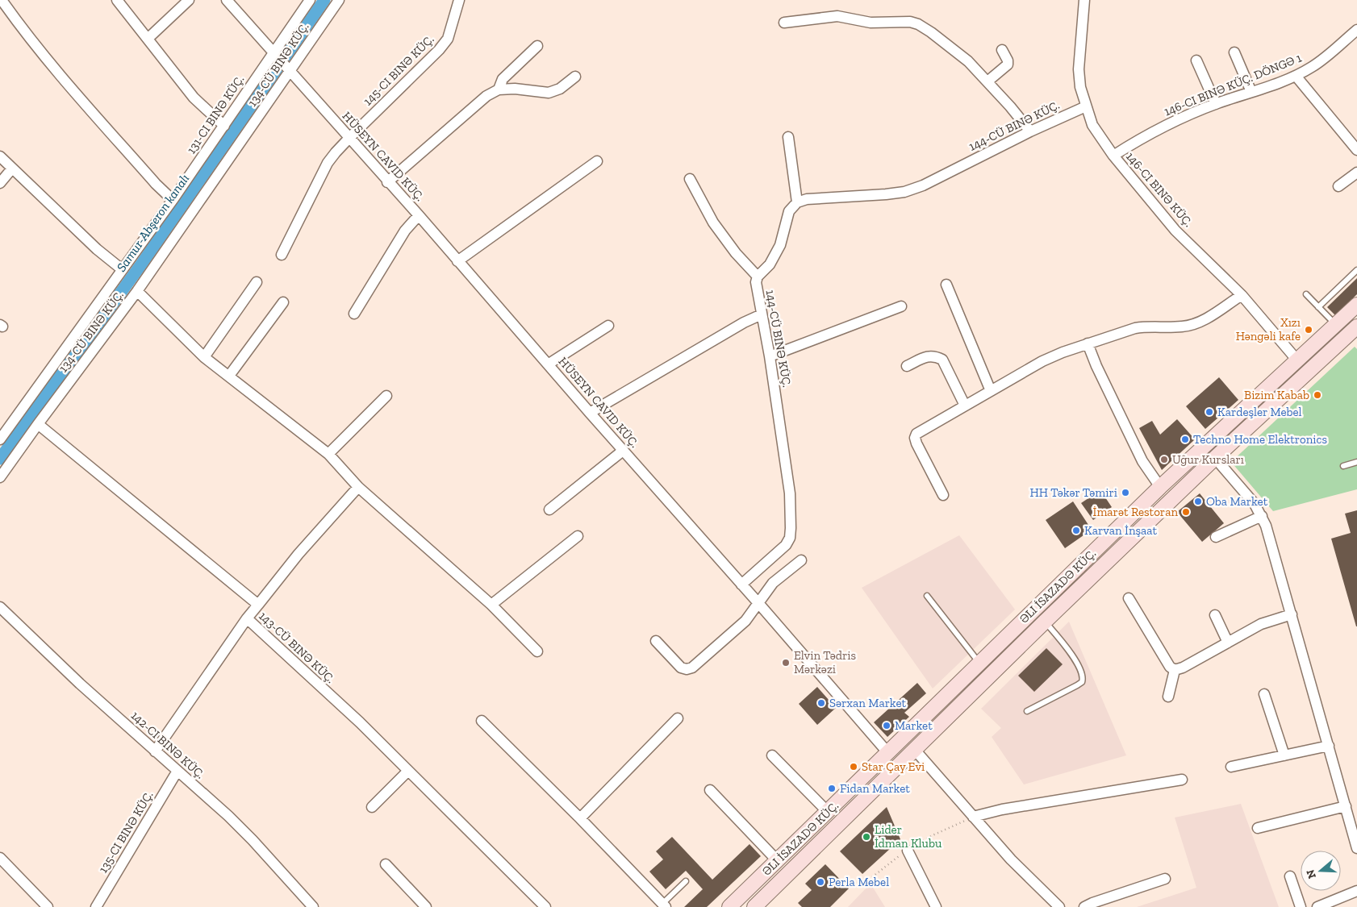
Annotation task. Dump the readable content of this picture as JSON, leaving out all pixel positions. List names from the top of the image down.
{
  "streets": {
    "main road": ["ƏLI İSAZADƏ KÜÇ."],
    "street": [
      "134-CÜ BINƏ KÜÇ.",
      "145-CI BINƏ KÜÇ.",
      "131-CI BINƏ KÜÇ.",
      "144-CÜ BINƏ KÜÇ.",
      "HÜSEYN CAVID KÜÇ.",
      "143-CÜ BINƏ KÜÇ.",
      "142-CI BINƏ KÜÇ.",
      "135-CI BINƏ KÜÇ."
    ]
  },
  "crossings": [
    ["134-CÜ BINƏ KÜÇ.", "HÜSEYN CAVID KÜÇ."],
    ["134-CÜ BINƏ KÜÇ.", "143-CÜ BINƏ KÜÇ."],
    ["145-CI BINƏ KÜÇ.", "HÜSEYN CAVID KÜÇ."],
    ["131-CI BINƏ KÜÇ.", "HÜSEYN CAVID KÜÇ."],
    ["144-CÜ BINƏ KÜÇ.", "HÜSEYN CAVID KÜÇ."],
    ["HÜSEYN CAVID KÜÇ.", "ƏLI İSAZADƏ KÜÇ."],
    ["142-CI BINƏ KÜÇ.", "135-CI BINƏ KÜÇ."]
  ],
  "water": ["Samur-Abşeron kanalı"],
  "places": [
    "Xızı Həngəli kafe",
    "Bizim Kabab",
    "Kardeşler Mebel",
    "Techno Home Elektronics",
    "Uğur Kursları",
    "HH Təkər Təmiri",
    "Oba Market",
    "İmarət Restoran",
    "Karvan İnşaat",
    "Elvin Tədris Mərkəzi",
    "Sərxan Market",
    "Market",
    "Star Çay Evi",
    "Fidan Market",
    "Lider İdman Klubu",
    "Perla Mebel"
  ],
  "north": "left"
}
